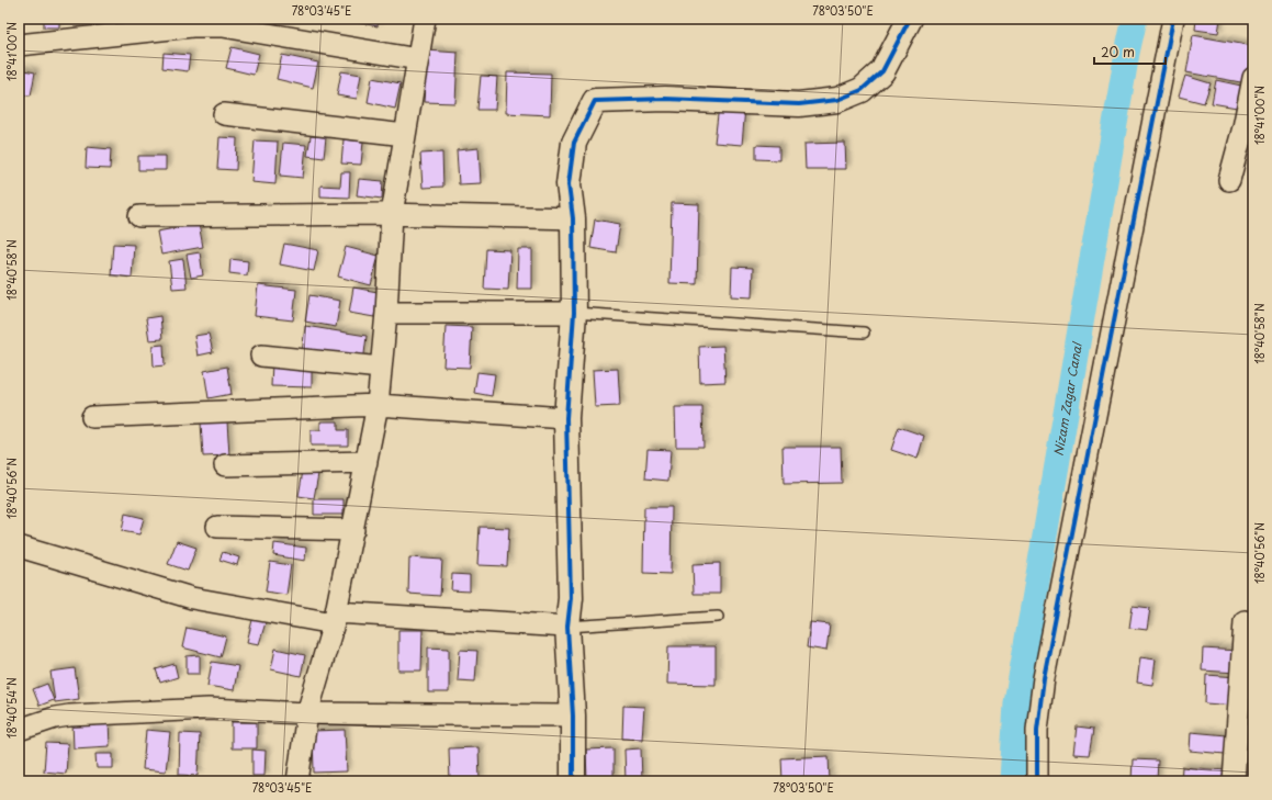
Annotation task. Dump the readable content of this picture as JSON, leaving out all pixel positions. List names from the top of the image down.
{
  "water": ["Nizam Zagar Canal"],
  "scale_bar": "20 m",
  "coordinates": [
    "78°03'45\"E",
    "78°03'50\"E",
    "18°41'00\"N",
    "18°40'58\"N",
    "18°40'56\"N",
    "18°40'54\"N"
  ]
}
